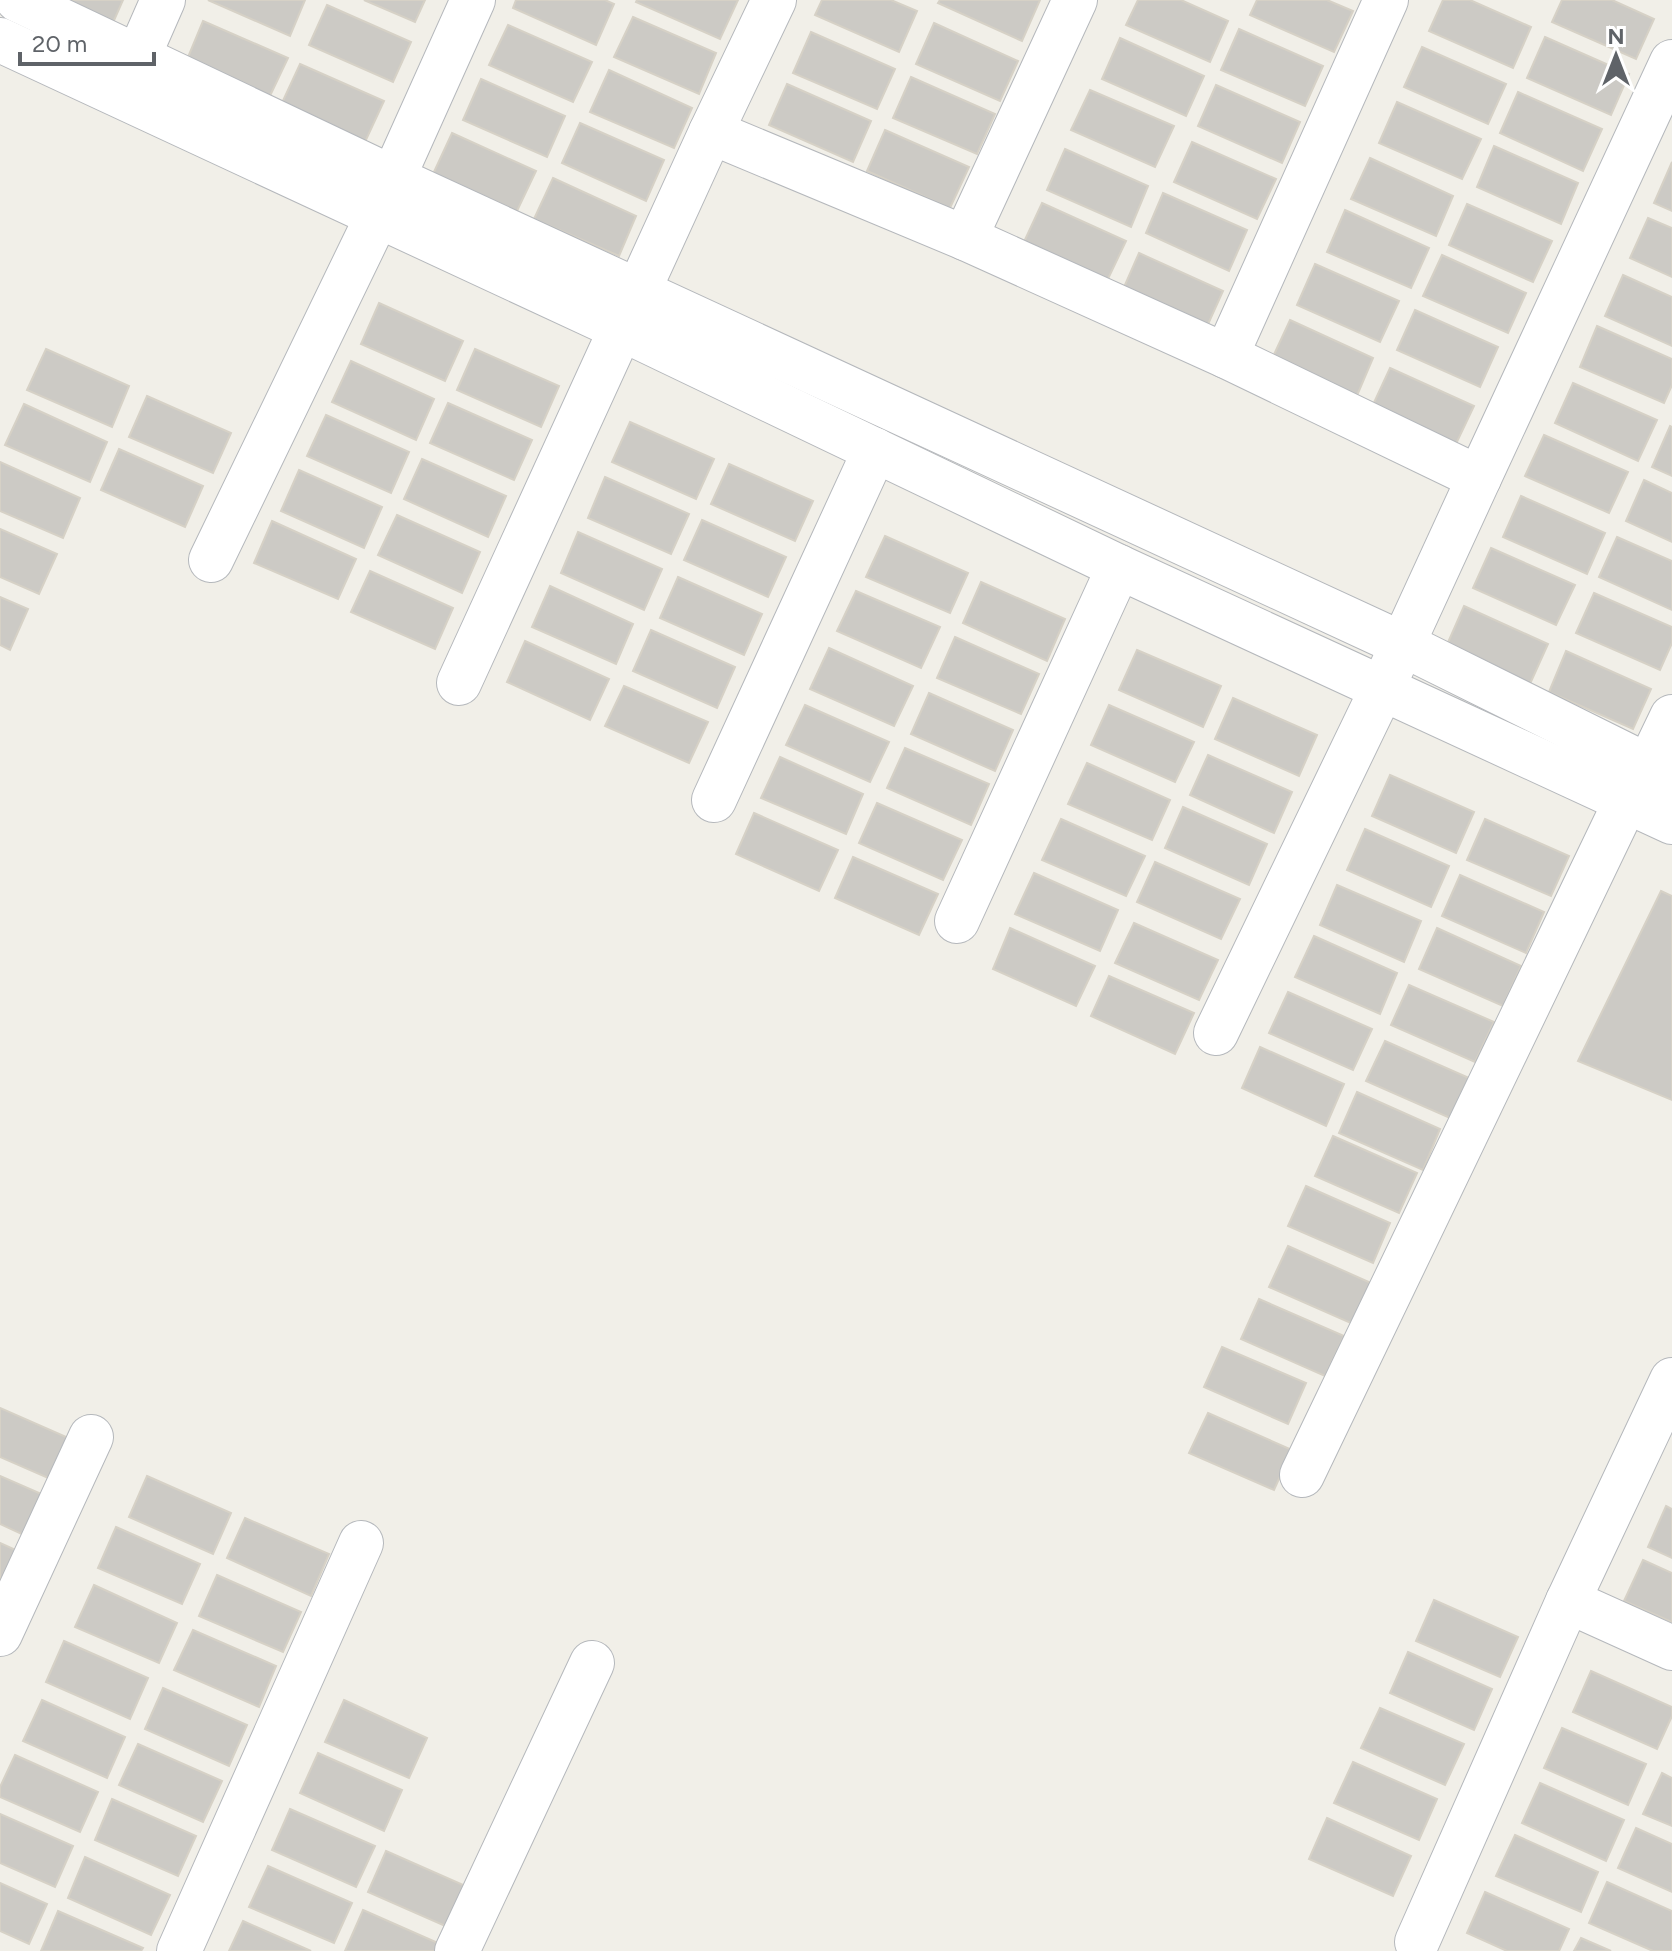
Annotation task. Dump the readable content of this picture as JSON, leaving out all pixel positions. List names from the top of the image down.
{
  "scale_bar": "20 m",
  "north": "top"
}
